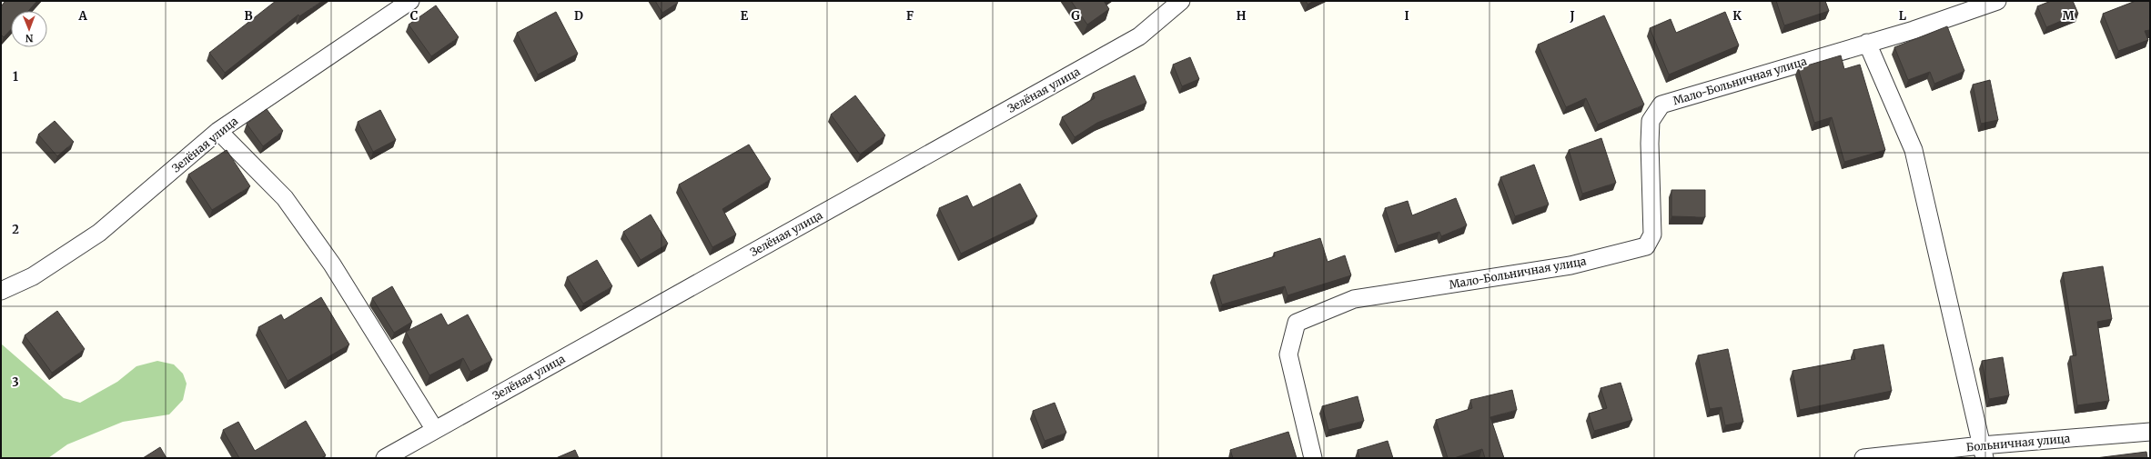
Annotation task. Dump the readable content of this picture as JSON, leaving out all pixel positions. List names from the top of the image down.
{
  "streets": {
    "street": ["Мало-Больничная улица", "Зелёная улица", "Больничная улица"]
  },
  "north": "bottom",
  "grid": {
    "columns": [
      "A",
      "B",
      "C",
      "D",
      "E",
      "F",
      "G",
      "H",
      "I",
      "J",
      "K",
      "L",
      "M"
    ],
    "rows": ["1", "2", "3"]
  }
}
